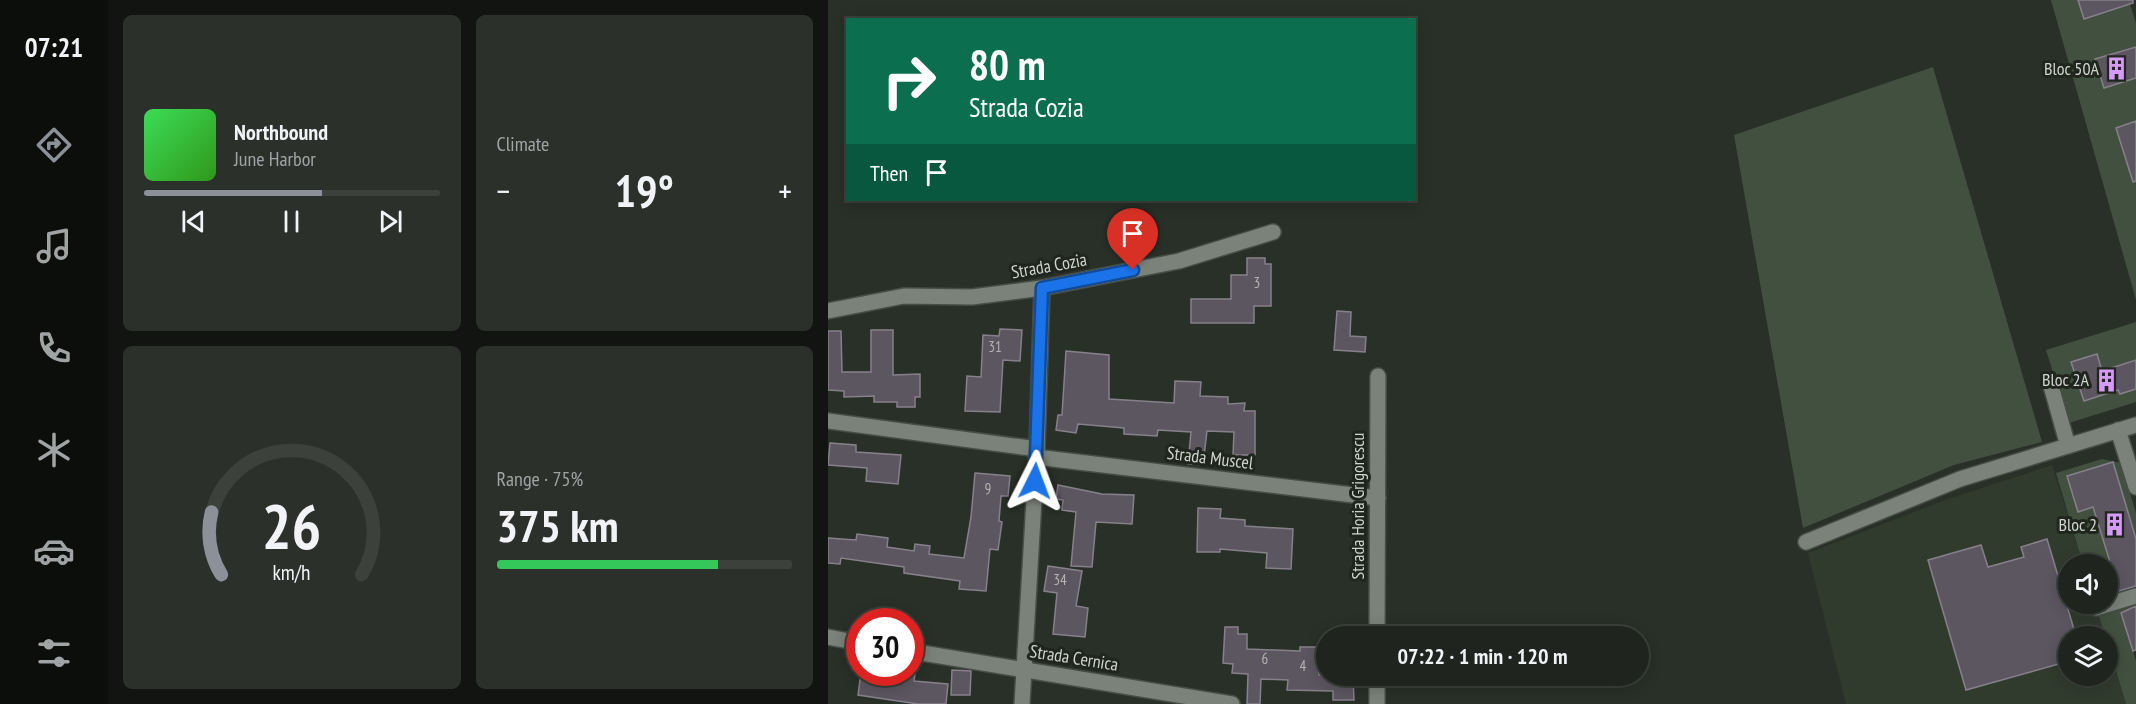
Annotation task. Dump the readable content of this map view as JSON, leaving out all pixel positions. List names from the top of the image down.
{
  "streets": {
    "street": [
      "Strada Cozia",
      "Strada Muscel",
      "Strada Horia Grigorescu",
      "Strada Cernica"
    ]
  },
  "crossings": [
    ["Strada Muscel", "Strada Horia Grigorescu"]
  ],
  "places": {
    "building": ["Bloc 50A", "Bloc 2A", "Bloc 2"]
  },
  "house_numbers": [
    "3",
    "31",
    "9",
    "34",
    "6",
    "4"
  ],
  "page": {
    "tabs": "07:21",
    "tile": [
      "Climate",
      ["Range · 75%", "375 km"]
    ],
    "turn": ["80 m", "Strada Cozia"],
    "song": ["Northbound", "June Harbor"],
    "then": "Then",
    "heat": ["−", "19°", "+"],
    "limit": "30",
    "trip": "07:22 · 1 min · 120 m",
    "gauge": ["26", "km/h"]
  }
}
